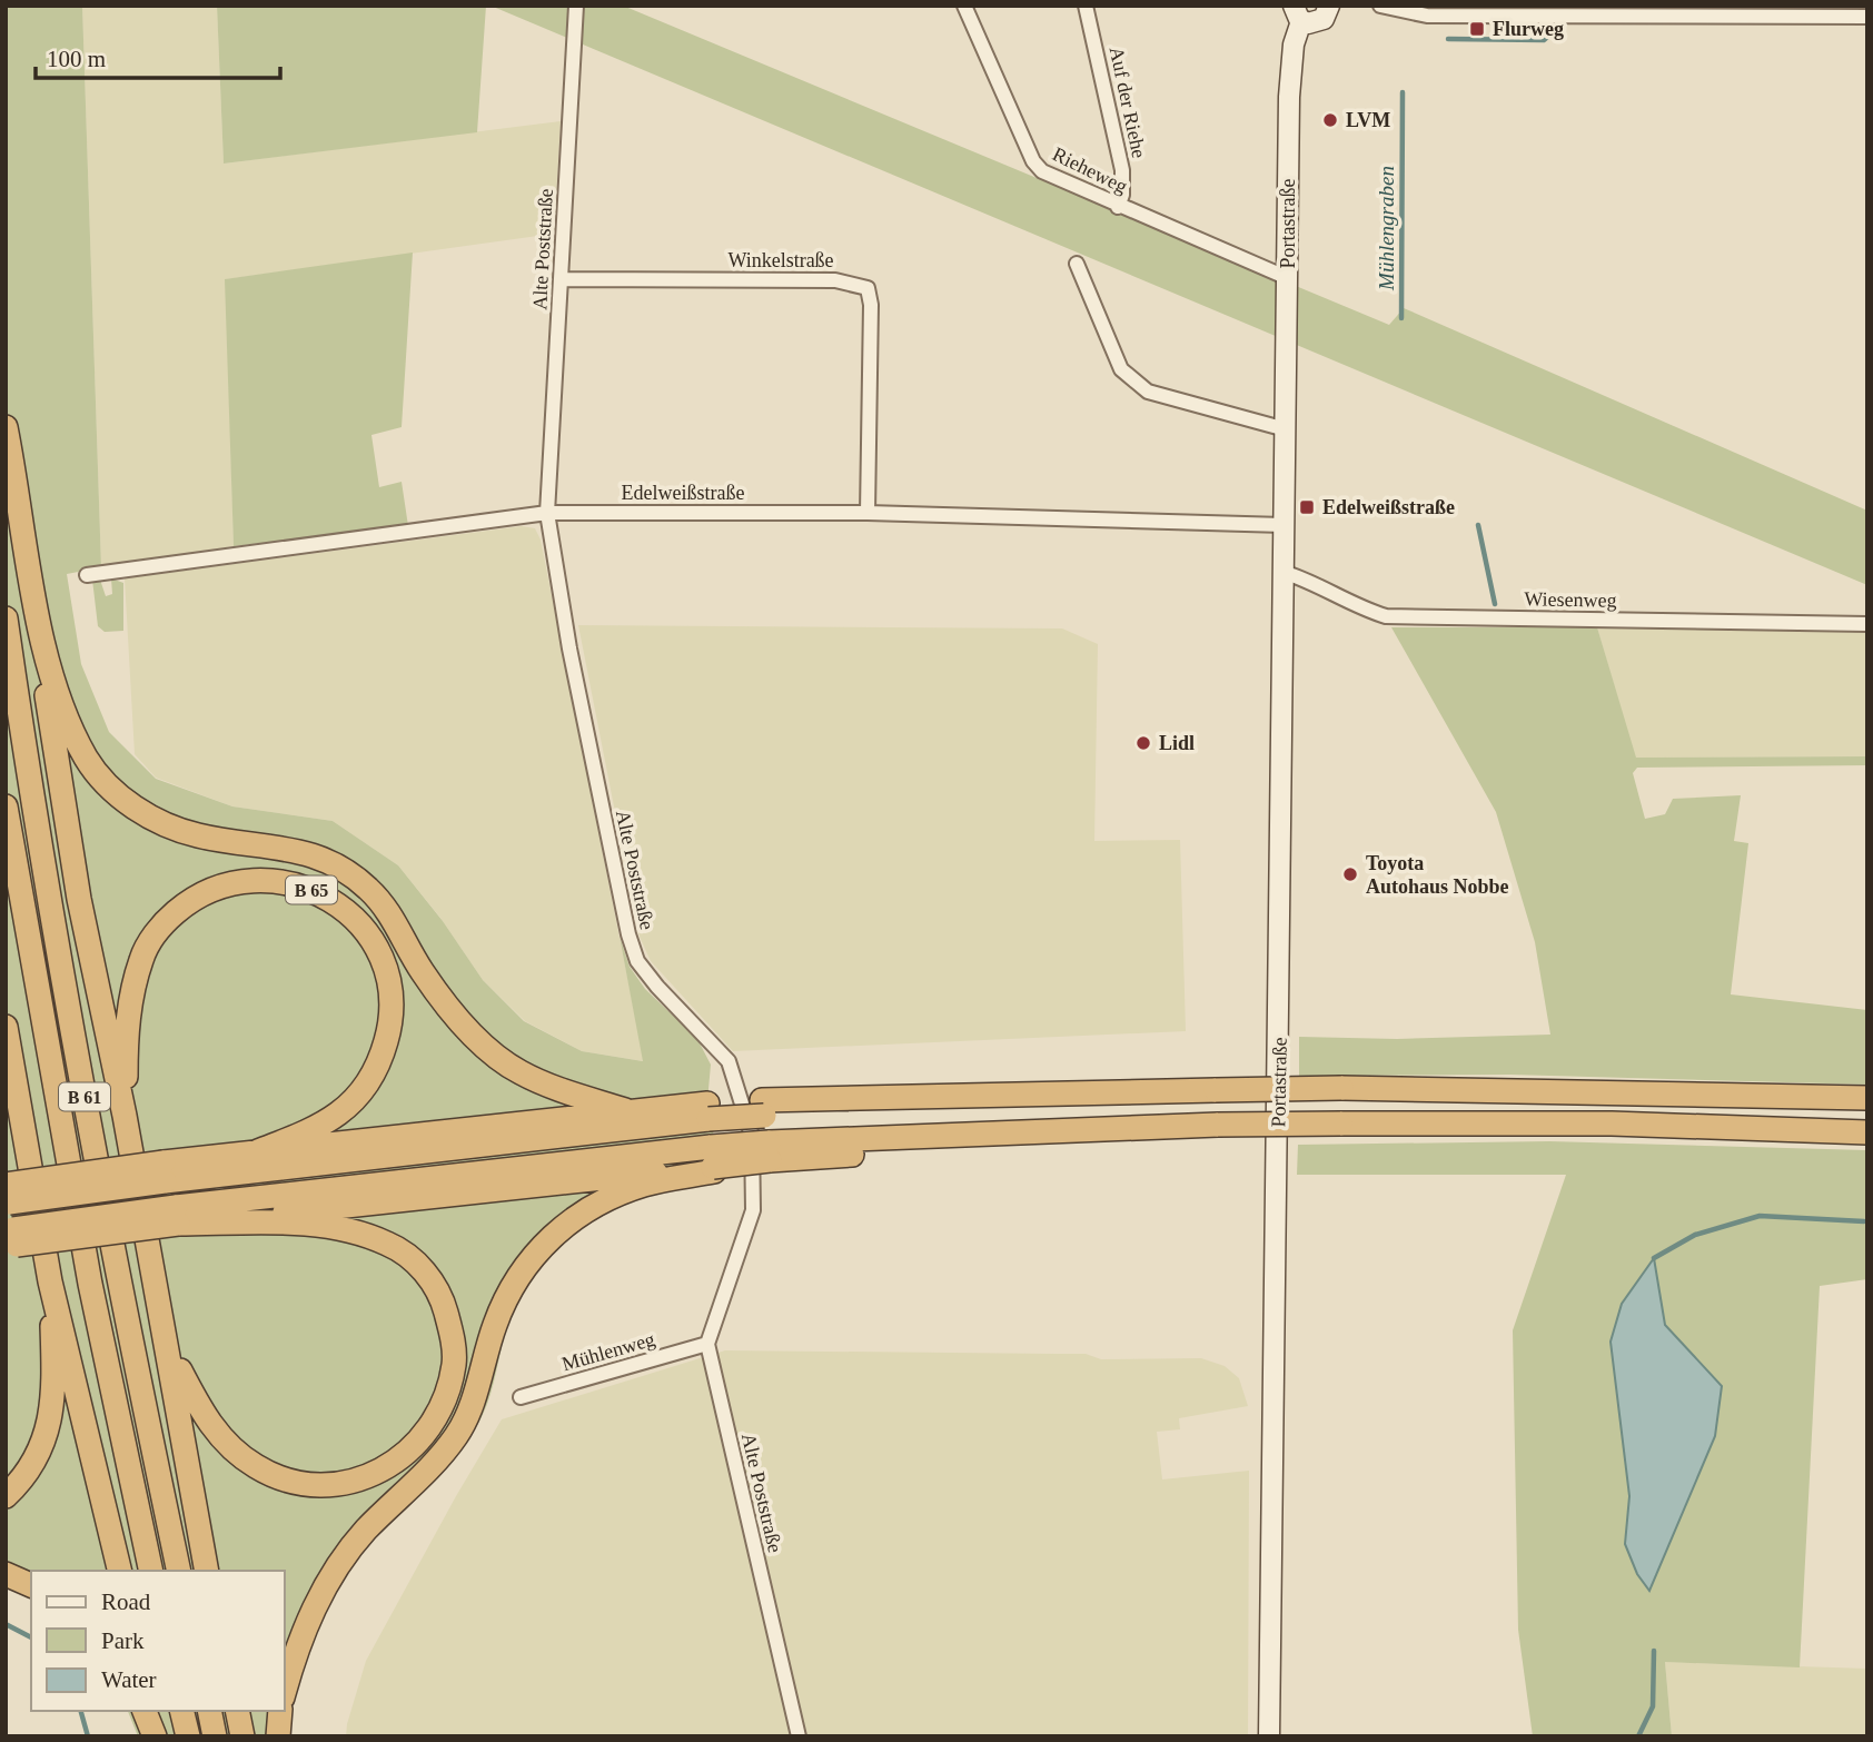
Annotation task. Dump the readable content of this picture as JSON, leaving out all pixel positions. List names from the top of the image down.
{
  "streets": {
    "highway": ["B 65", "B 61"],
    "main road": ["Portastraße"],
    "street": [
      "Auf der Riehe",
      "Rieheweg",
      "Alte Poststraße",
      "Winkelstraße",
      "Edelweißstraße",
      "Wiesenweg",
      "Mühlenweg"
    ]
  },
  "crossings": [
    ["Auf der Riehe", "Rieheweg"],
    ["Rieheweg", "Portastraße"],
    ["Portastraße", "Edelweißstraße"],
    ["Portastraße", "Wiesenweg"],
    ["Alte Poststraße", "Winkelstraße"],
    ["Alte Poststraße", "Edelweißstraße"],
    ["Alte Poststraße", "Mühlenweg"],
    ["Winkelstraße", "Edelweißstraße"]
  ],
  "water": ["Mühlengraben"],
  "places": {
    "transit": ["Flurweg", "Edelweißstraße"],
    "other": ["LVM", "Lidl", "Toyota Autohaus Nobbe"]
  },
  "legend": ["Road", "Park", "Water"],
  "scale_bar": "100 m"
}
